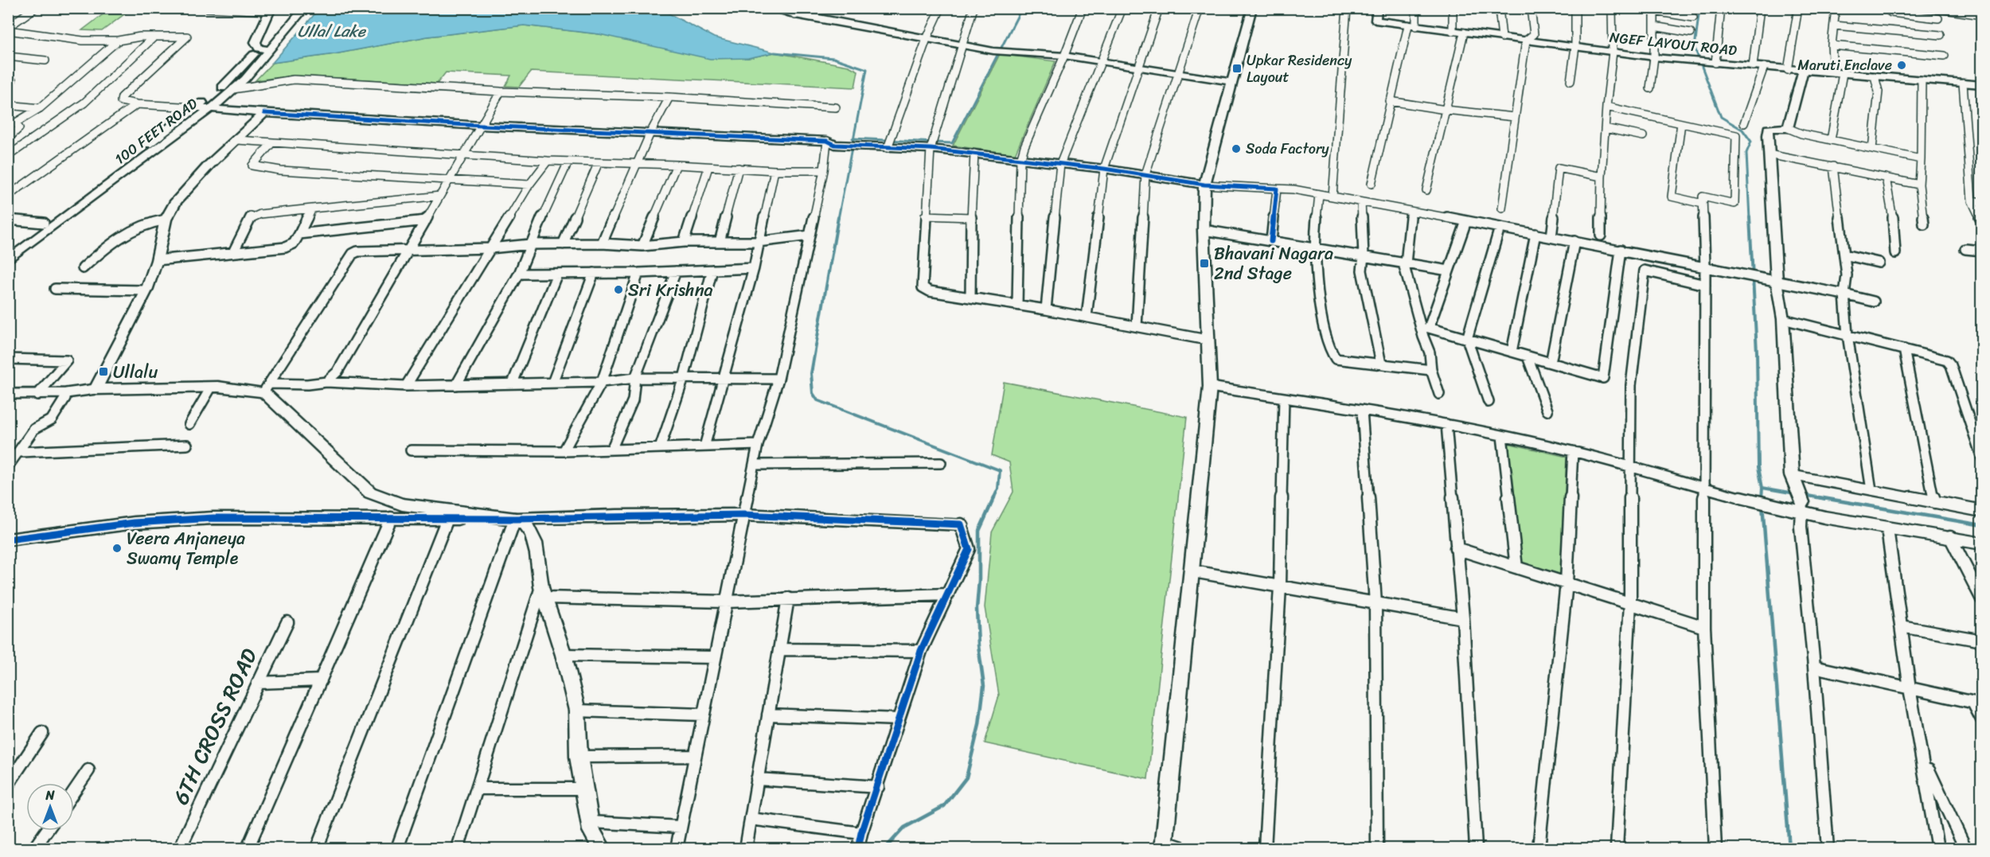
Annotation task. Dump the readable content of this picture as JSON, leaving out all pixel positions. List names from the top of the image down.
{
  "streets": {
    "street": ["NGEF LAYOUT ROAD", "100 FEET ROAD", "6TH CROSS ROAD"]
  },
  "water": ["Ullal Lake"],
  "places": {
    "other": [
      "Maruti Enclave",
      "Soda Factory",
      "Sri Krishna",
      "Veera Anjaneya Swamy Temple"
    ],
    "transit": ["Upkar Residency Layout", "Bhavani Nagara 2nd Stage", "Ullalu"]
  },
  "north": "top"
}
